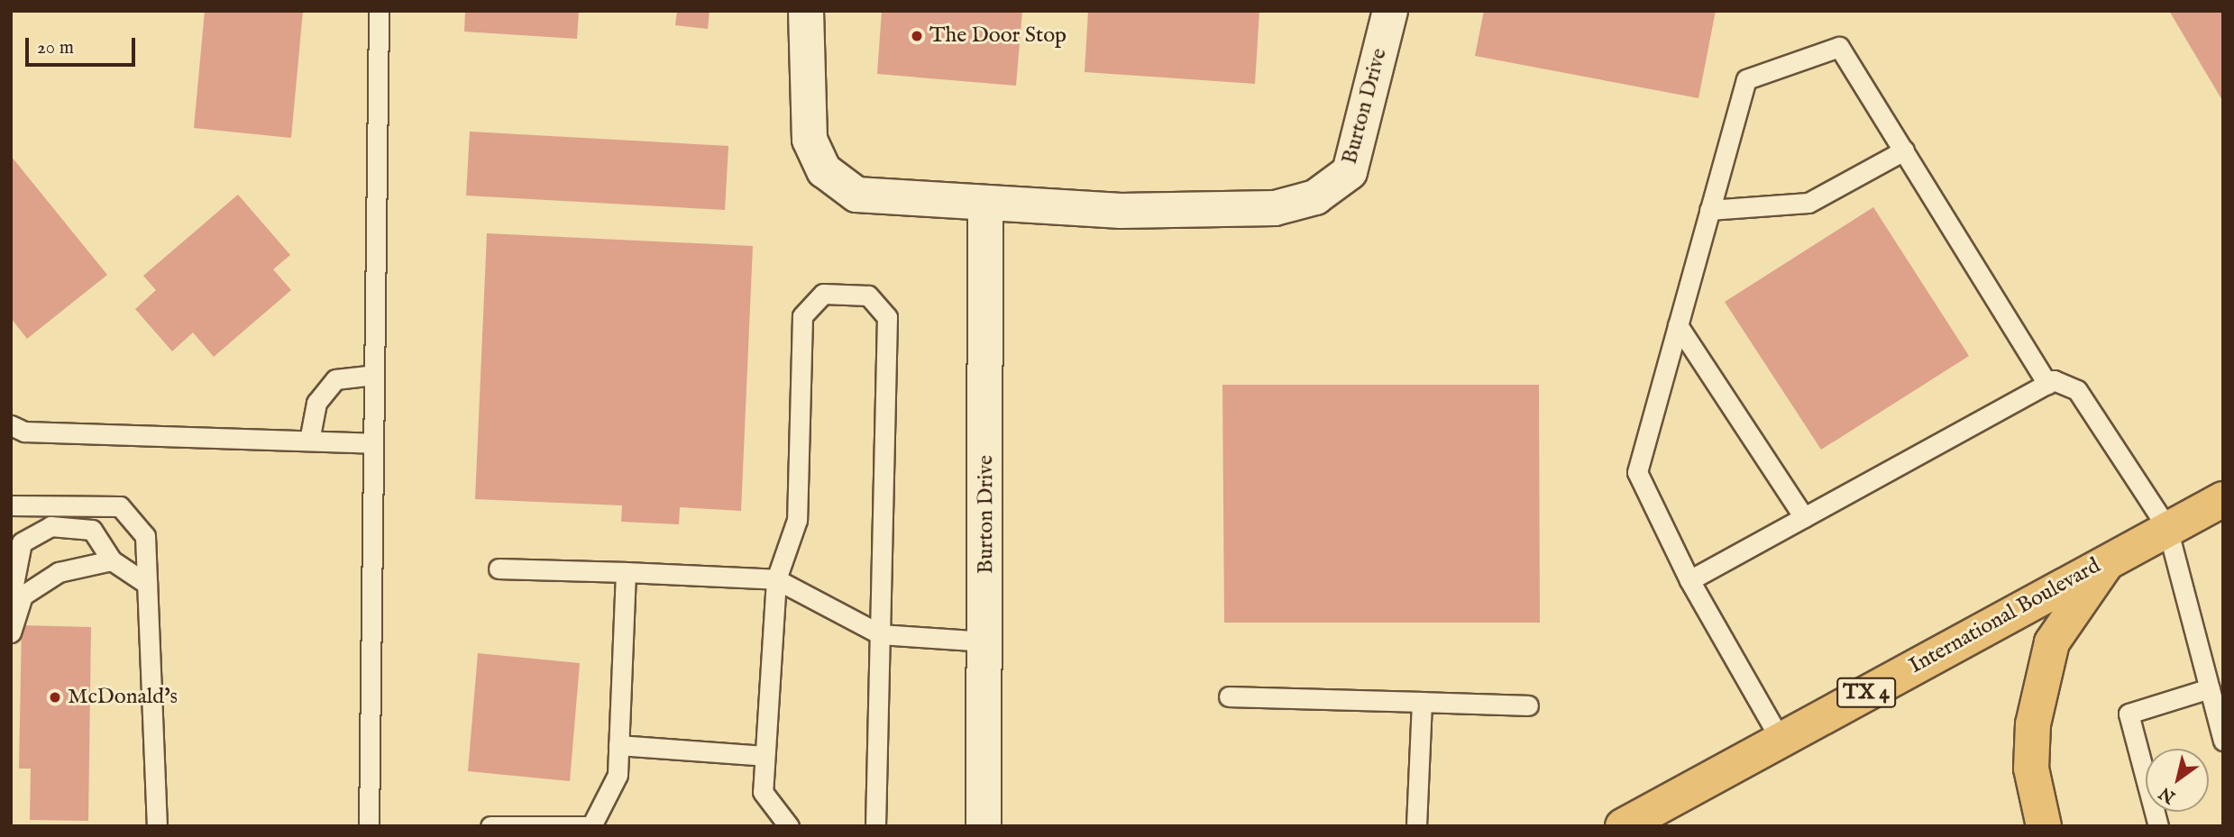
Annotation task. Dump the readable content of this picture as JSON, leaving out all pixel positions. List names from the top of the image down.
{
  "streets": {
    "main road": ["International Boulevard", "TX 4"],
    "street": ["Burton Drive"]
  },
  "places": ["The Door Stop", "McDonald's"],
  "scale_bar": "20 m",
  "north": "bottom left"
}
